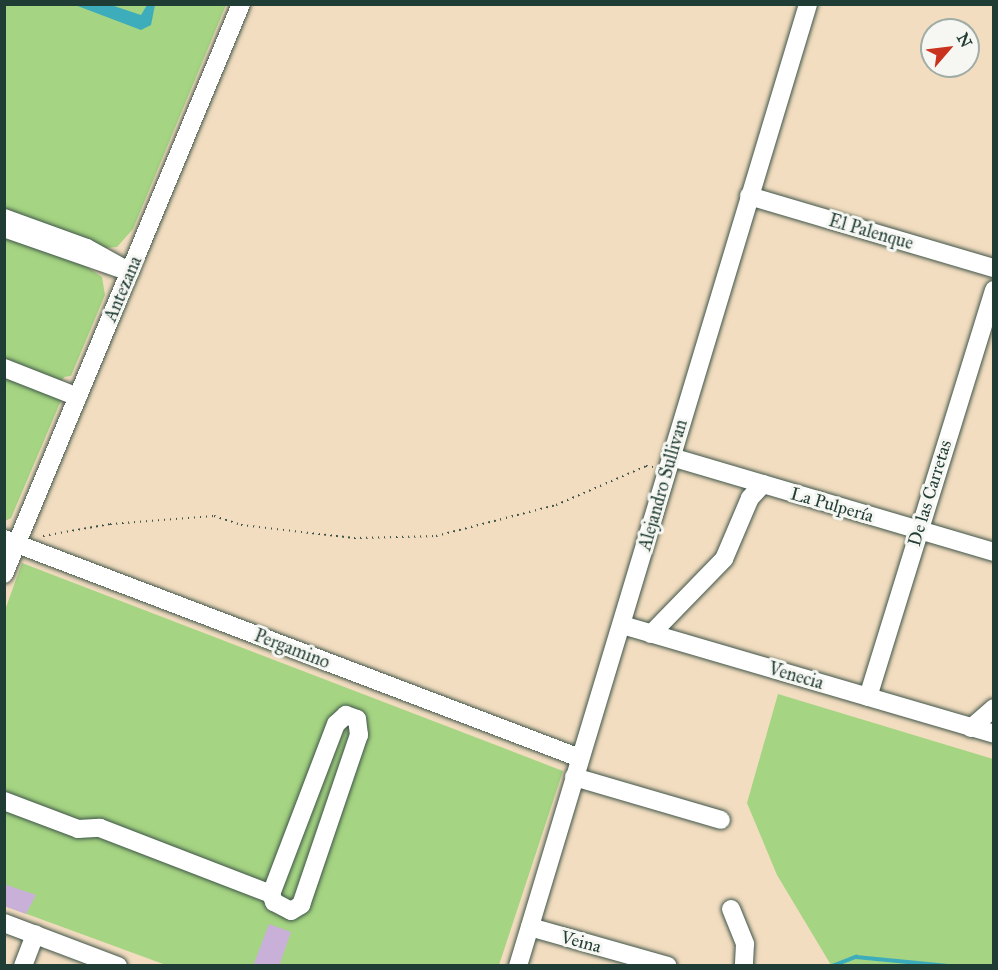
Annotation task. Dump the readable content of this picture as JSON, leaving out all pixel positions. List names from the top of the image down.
{
  "streets": {
    "street": [
      "El Palenque",
      "Antezana",
      "Alejandro Sullivan",
      "De las Carretas",
      "La Pulpería",
      "Pergamino",
      "Venecia",
      "Veina"
    ]
  },
  "crossings": [
    ["El Palenque", "Alejandro Sullivan"],
    ["Antezana", "Pergamino"],
    ["Alejandro Sullivan", "La Pulpería"],
    ["Alejandro Sullivan", "Pergamino"],
    ["Alejandro Sullivan", "Venecia"],
    ["Alejandro Sullivan", "Veina"],
    ["De las Carretas", "La Pulpería"],
    ["De las Carretas", "Venecia"]
  ],
  "north": "top right"
}
